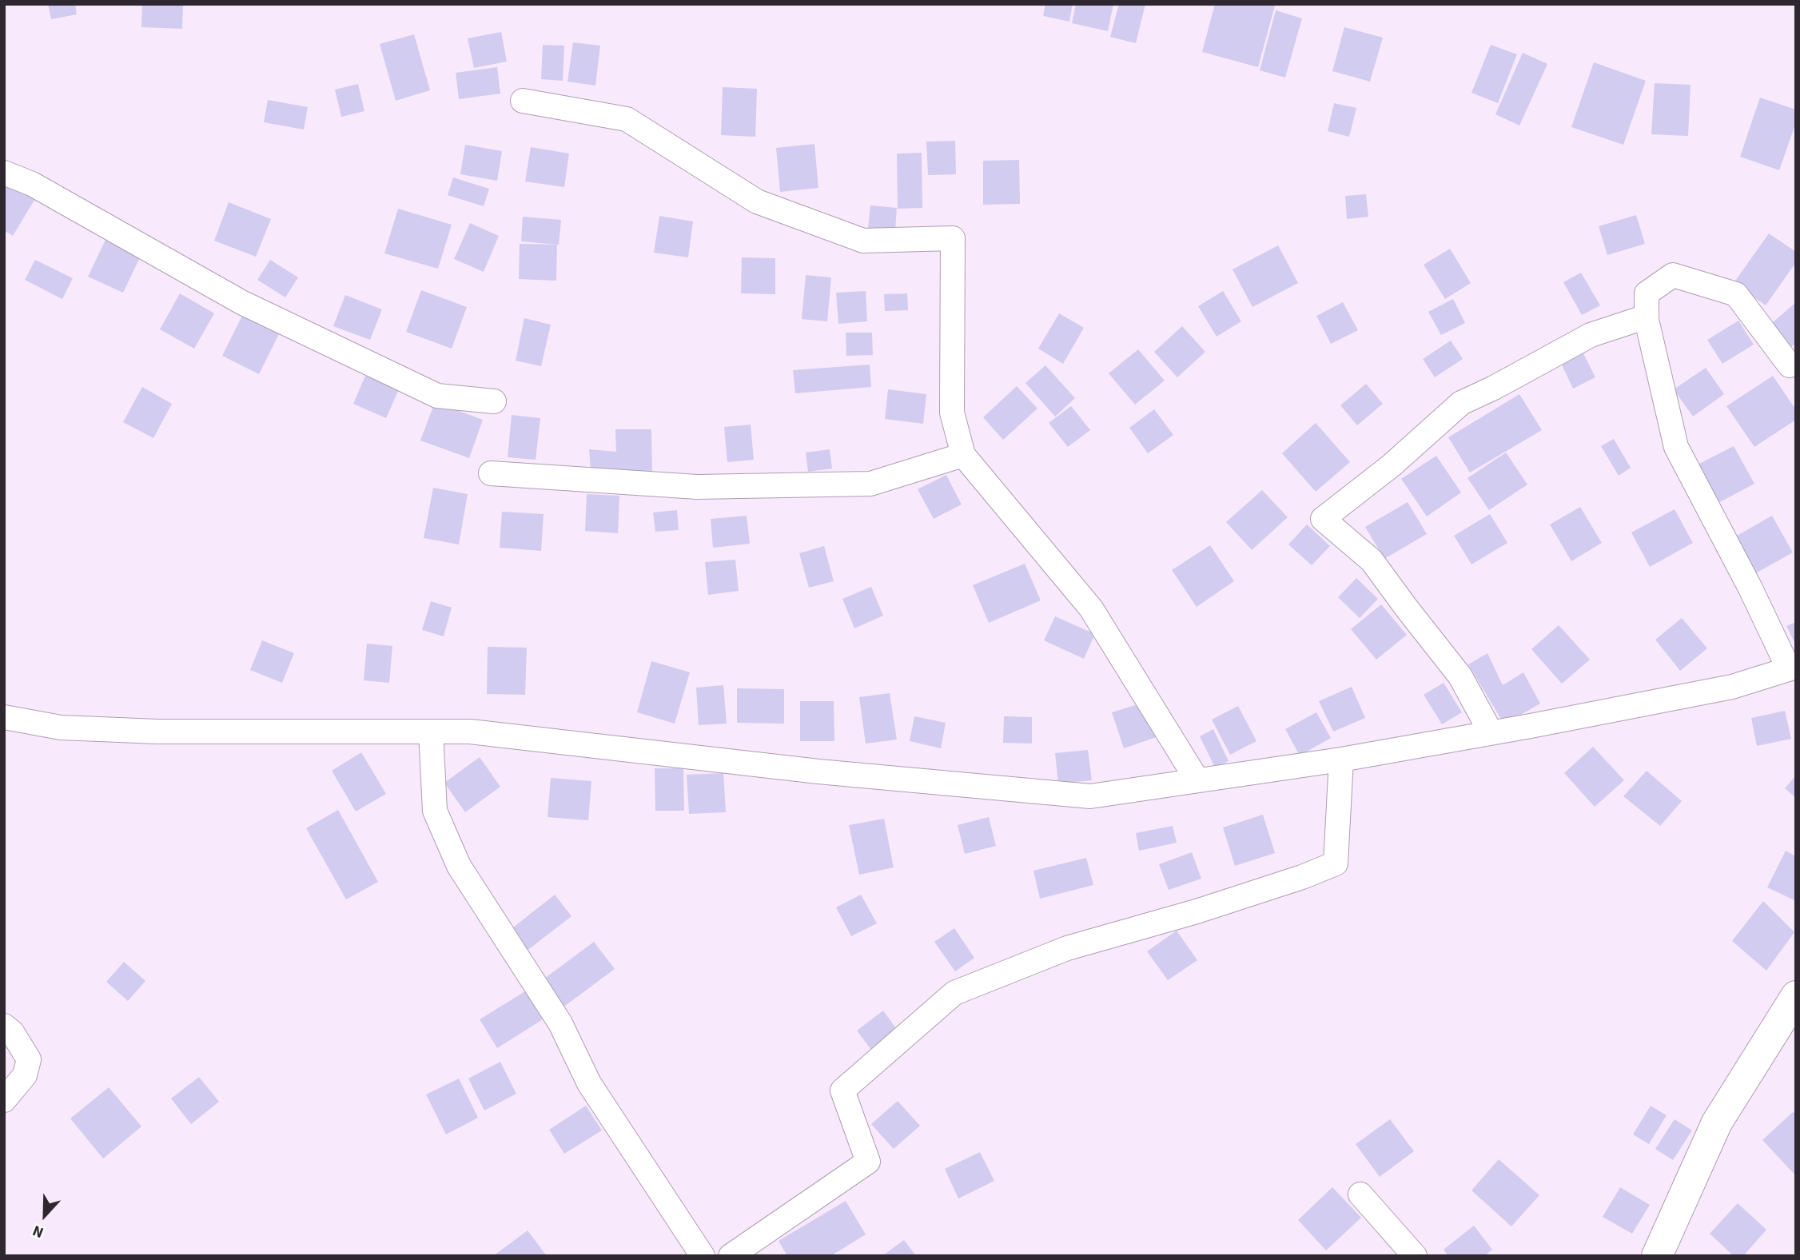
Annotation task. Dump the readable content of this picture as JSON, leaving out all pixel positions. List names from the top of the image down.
{
  "north": "bottom"
}
